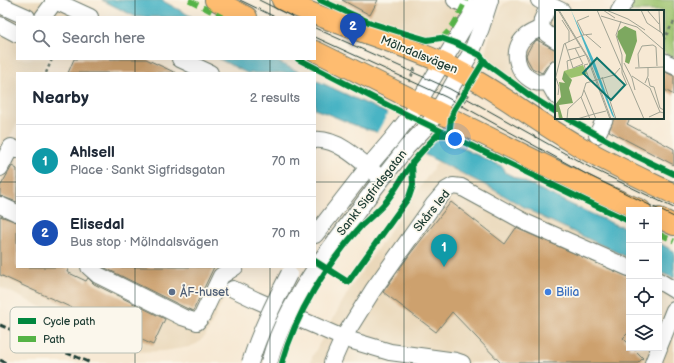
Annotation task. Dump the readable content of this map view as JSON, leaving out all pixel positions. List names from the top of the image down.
{
  "streets": {
    "main road": ["Mölndalsvägen"],
    "street": ["Sankt Sigfridsgatan", "Skårs led"]
  },
  "places": ["ÅF-huset", "Bilia"],
  "legend": ["Cycle path", "Path"],
  "page": {
    "pins": ["2", "1"],
    "search": "Search here",
    "heading": ["Nearby", "2 results"],
    "list": [
      {
        "mark": "1",
        "name": "Ahlsell",
        "note": "Place · Sankt Sigfridsgatan",
        "value": "70 m"
      },
      {
        "mark": "2",
        "name": "Elisedal",
        "note": "Bus stop · Mölndalsvägen",
        "value": "70 m"
      }
    ],
    "map_buttons": ["+", "−"]
  }
}
